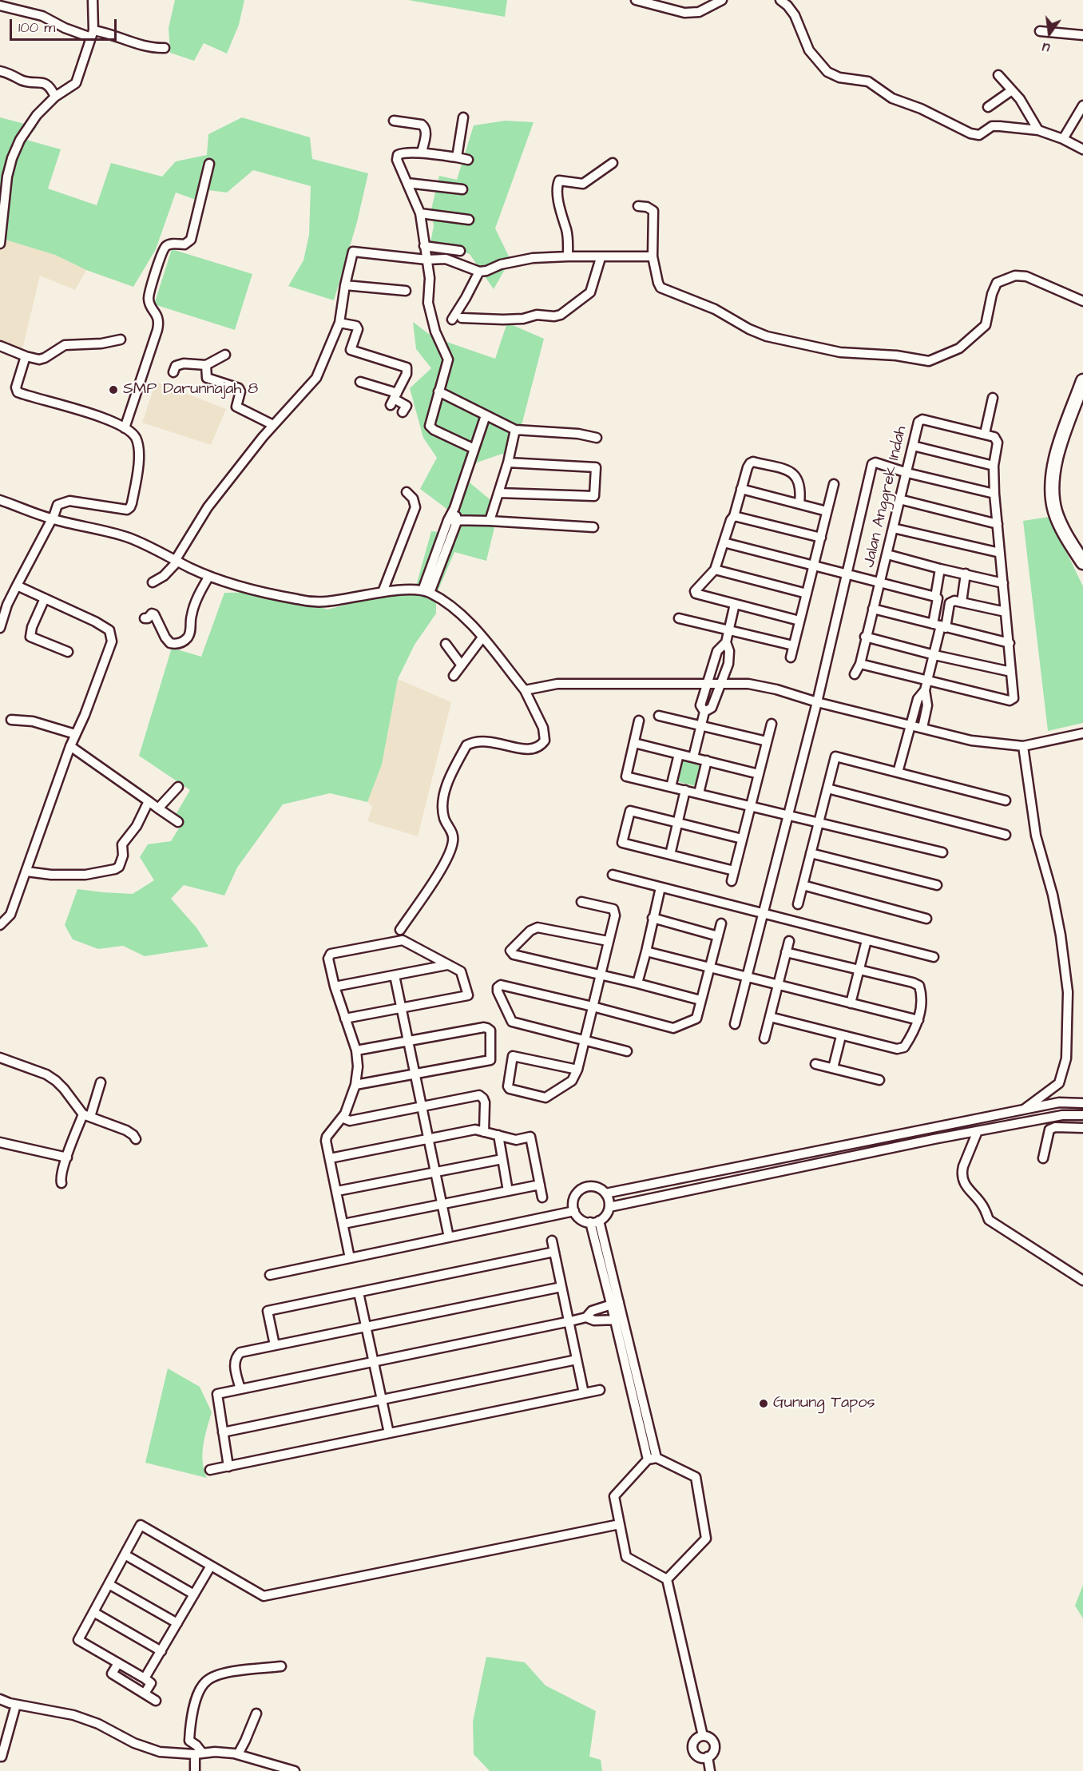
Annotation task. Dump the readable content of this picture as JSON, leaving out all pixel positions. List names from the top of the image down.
{
  "streets": {
    "street": ["Jalan Anggrek Indah"]
  },
  "places": ["SMP Darunnajah 8", "Gunung Tapos"],
  "scale_bar": "100 m",
  "north": "bottom"
}
